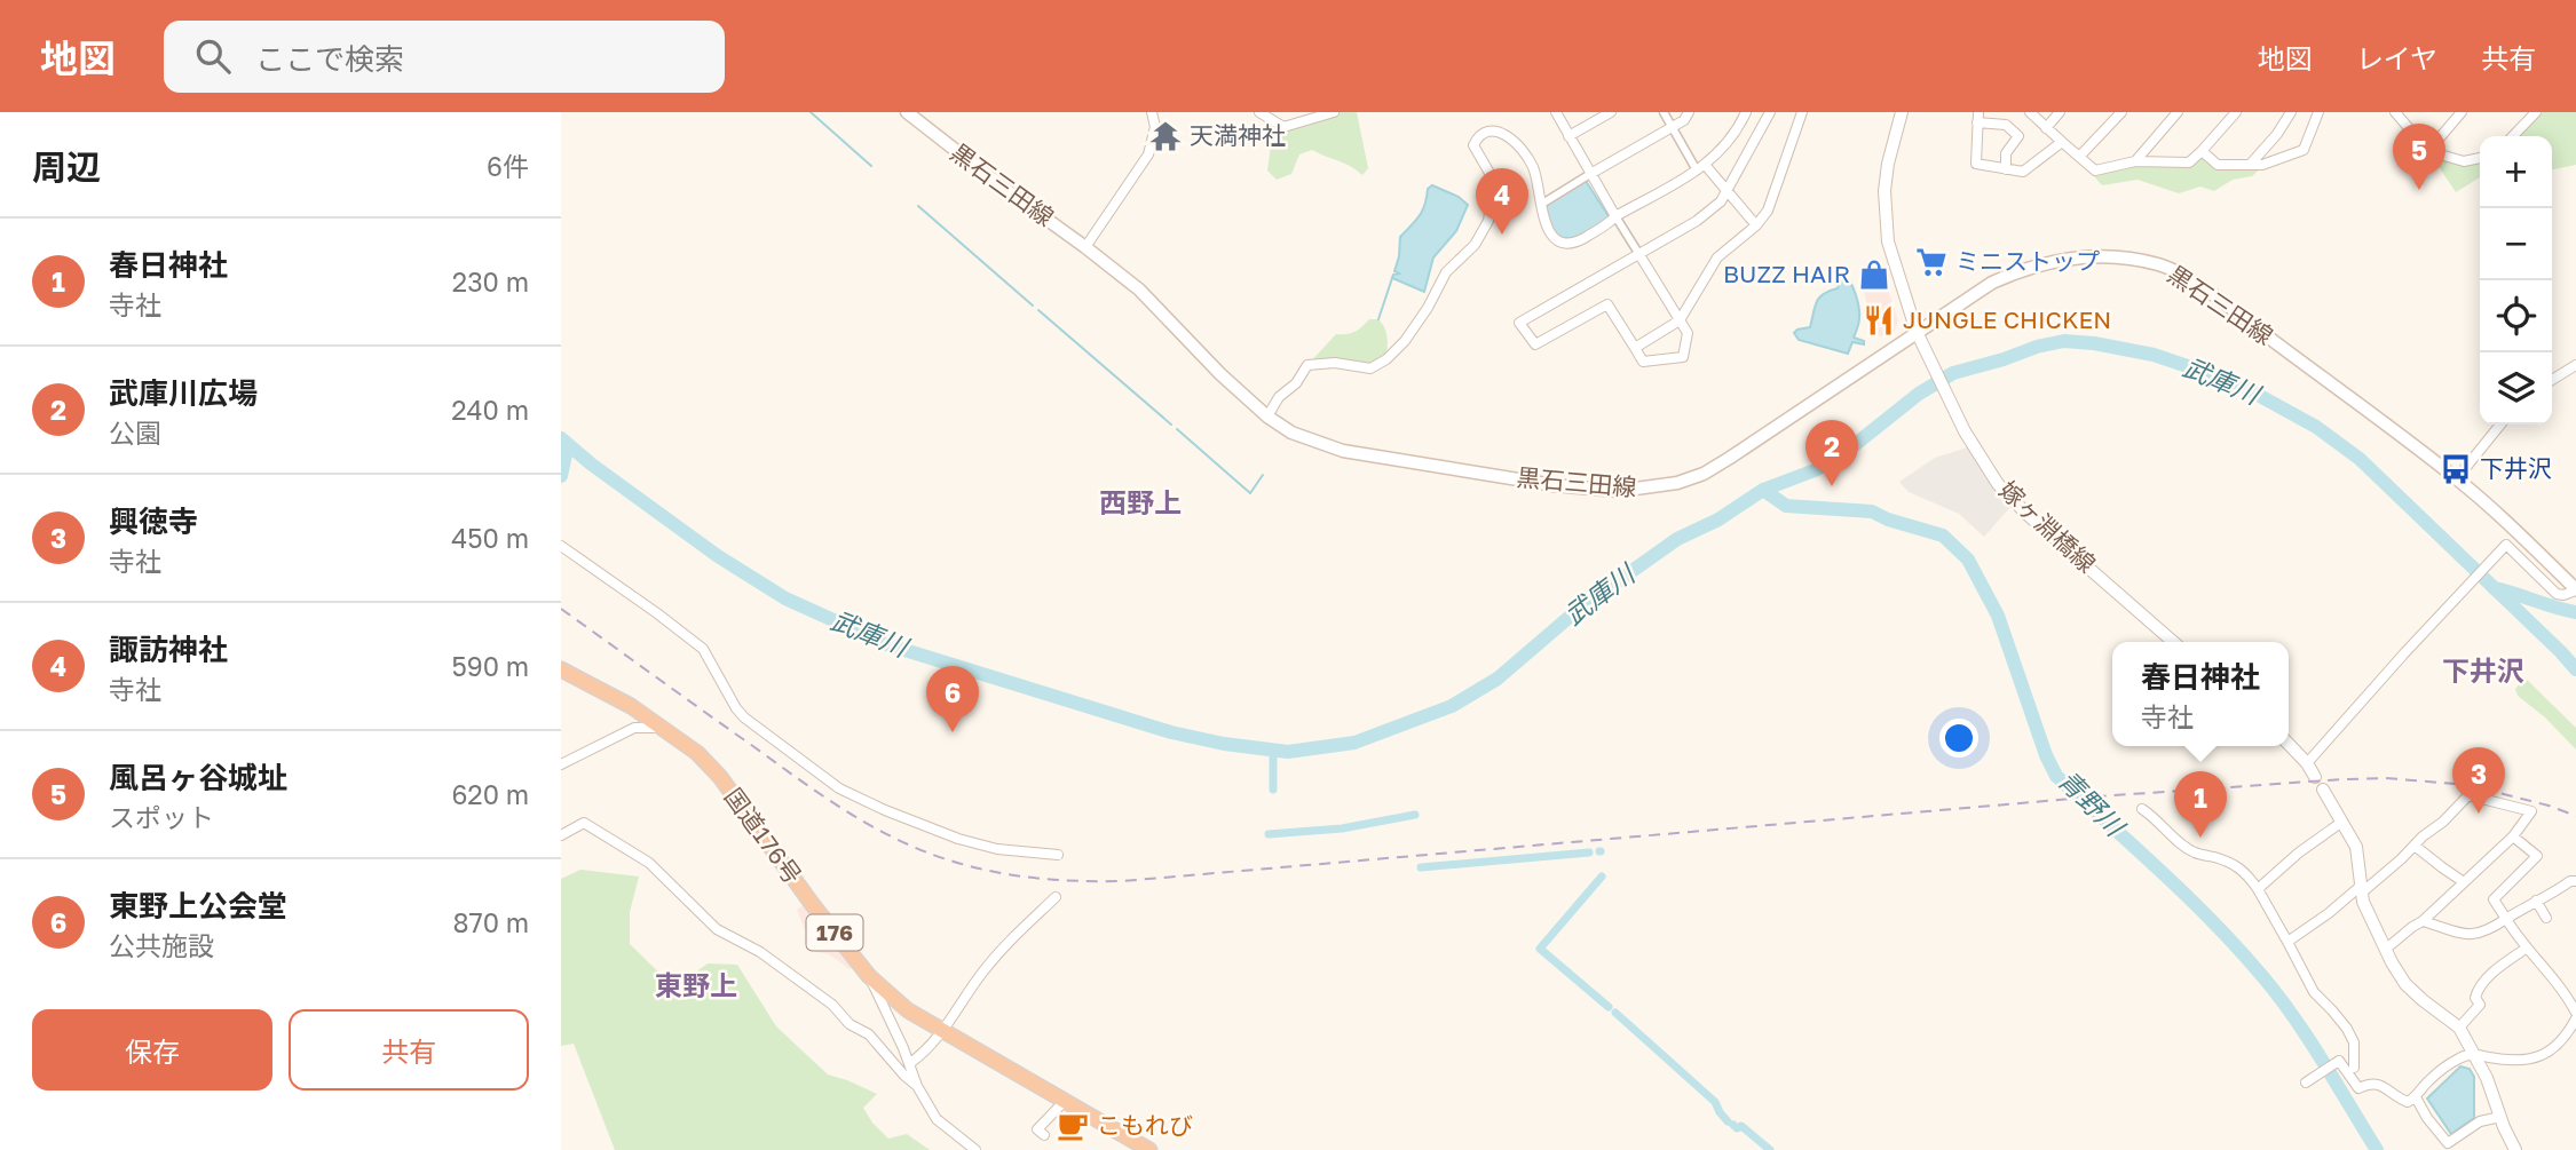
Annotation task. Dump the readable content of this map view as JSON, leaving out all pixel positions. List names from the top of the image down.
{
  "streets": {
    "highway": ["国道176号", "176"],
    "main road": ["黒石三田線"],
    "street": ["嫁ヶ淵橋線"]
  },
  "crossings": [
    ["黒石三田線", "嫁ヶ淵橋線"]
  ],
  "districts": ["西野上", "下井沢", "東野上"],
  "water": ["武庫川", "青野川"],
  "places": {
    "temple": ["天満神社"],
    "supermarket": ["ミニストップ"],
    "shop": ["BUZZ HAIR"],
    "restaurant": ["JUNGLE CHICKEN"],
    "bus stop": ["下井沢"],
    "cafe": ["こもれび"]
  },
  "page": {
    "header": "地図",
    "search": "ここで検索",
    "nav": ["地図", "レイヤ", "共有"],
    "heading": ["周辺", "6件"],
    "pins": [
      "5",
      "4",
      "2",
      "6",
      "3",
      "1"
    ],
    "map_buttons": ["+", "−"],
    "list": [
      {
        "mark": "1",
        "name": "春日神社",
        "note": "寺社",
        "value": "230 m"
      },
      {
        "mark": "2",
        "name": "武庫川広場",
        "note": "公園",
        "value": "240 m"
      },
      {
        "mark": "3",
        "name": "興徳寺",
        "note": "寺社",
        "value": "450 m"
      },
      {
        "mark": "4",
        "name": "諏訪神社",
        "note": "寺社",
        "value": "590 m"
      },
      {
        "mark": "5",
        "name": "風呂ヶ谷城址",
        "note": "スポット",
        "value": "620 m"
      },
      {
        "mark": "6",
        "name": "東野上公会堂",
        "note": "公共施設",
        "value": "870 m"
      }
    ],
    "popup": ["春日神社", "寺社"],
    "buttons": ["保存", "共有"]
  }
}
